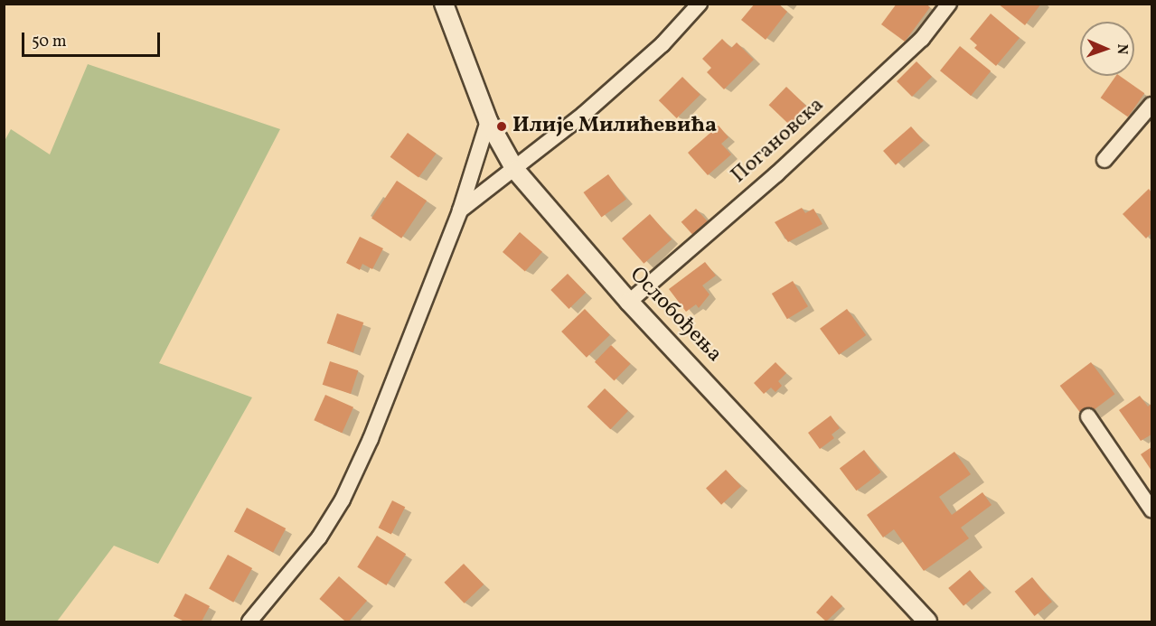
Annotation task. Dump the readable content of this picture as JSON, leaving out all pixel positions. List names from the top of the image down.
{
  "streets": {
    "street": ["Погановска", "Ослобођења"]
  },
  "crossings": [
    ["Погановска", "Ослобођења"]
  ],
  "places": ["Илије Милићевића"],
  "scale_bar": "50 m",
  "north": "right"
}
